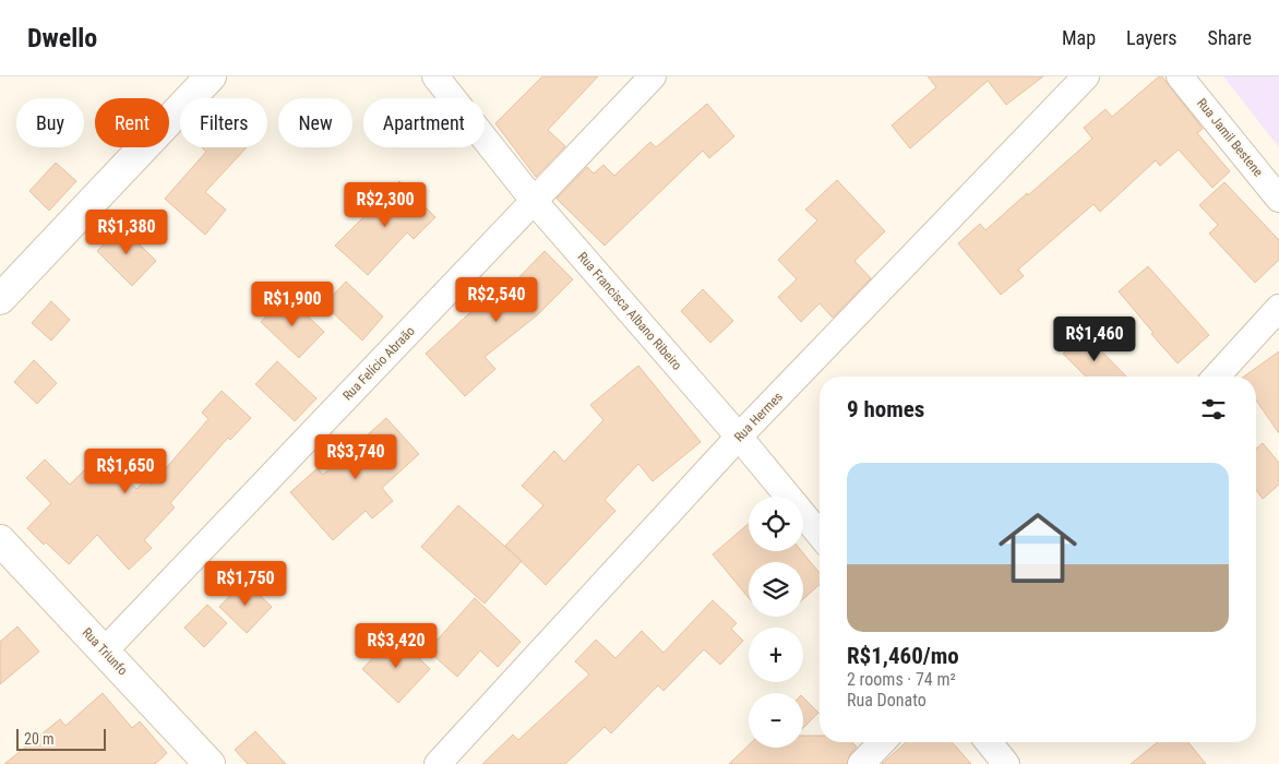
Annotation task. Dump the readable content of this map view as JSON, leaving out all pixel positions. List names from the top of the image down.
{
  "streets": {
    "street": [
      "Rua Jamil Bestene",
      "Rua Francisca Albano Ribeiro",
      "Rua Felício Abraão",
      "Rua Hermes",
      "Rua Triunfo"
    ]
  },
  "crossings": [
    ["Rua Francisca Albano Ribeiro", "Rua Felício Abraão"],
    ["Rua Francisca Albano Ribeiro", "Rua Hermes"],
    ["Rua Felício Abraão", "Rua Triunfo"]
  ],
  "scale_bar": "20 m",
  "page": {
    "header": "Dwello",
    "nav": ["Map", "Layers", "Share"],
    "chip": [
      "Buy",
      "Rent",
      "Filters",
      "New",
      "Apartment"
    ],
    "price": [
      "R$2,300",
      "R$1,380",
      "R$2,540",
      "R$1,900",
      "R$1,460",
      "R$3,740",
      "R$1,650",
      "R$1,750",
      "R$3,420"
    ],
    "heading": "9 homes",
    "list": [
      {
        "name": "R$1,460/mo",
        "note": "2 rooms · 74 m² · Rua Donato"
      }
    ],
    "map_buttons": ["+", "−"],
    "scale": "20 m"
  }
}
